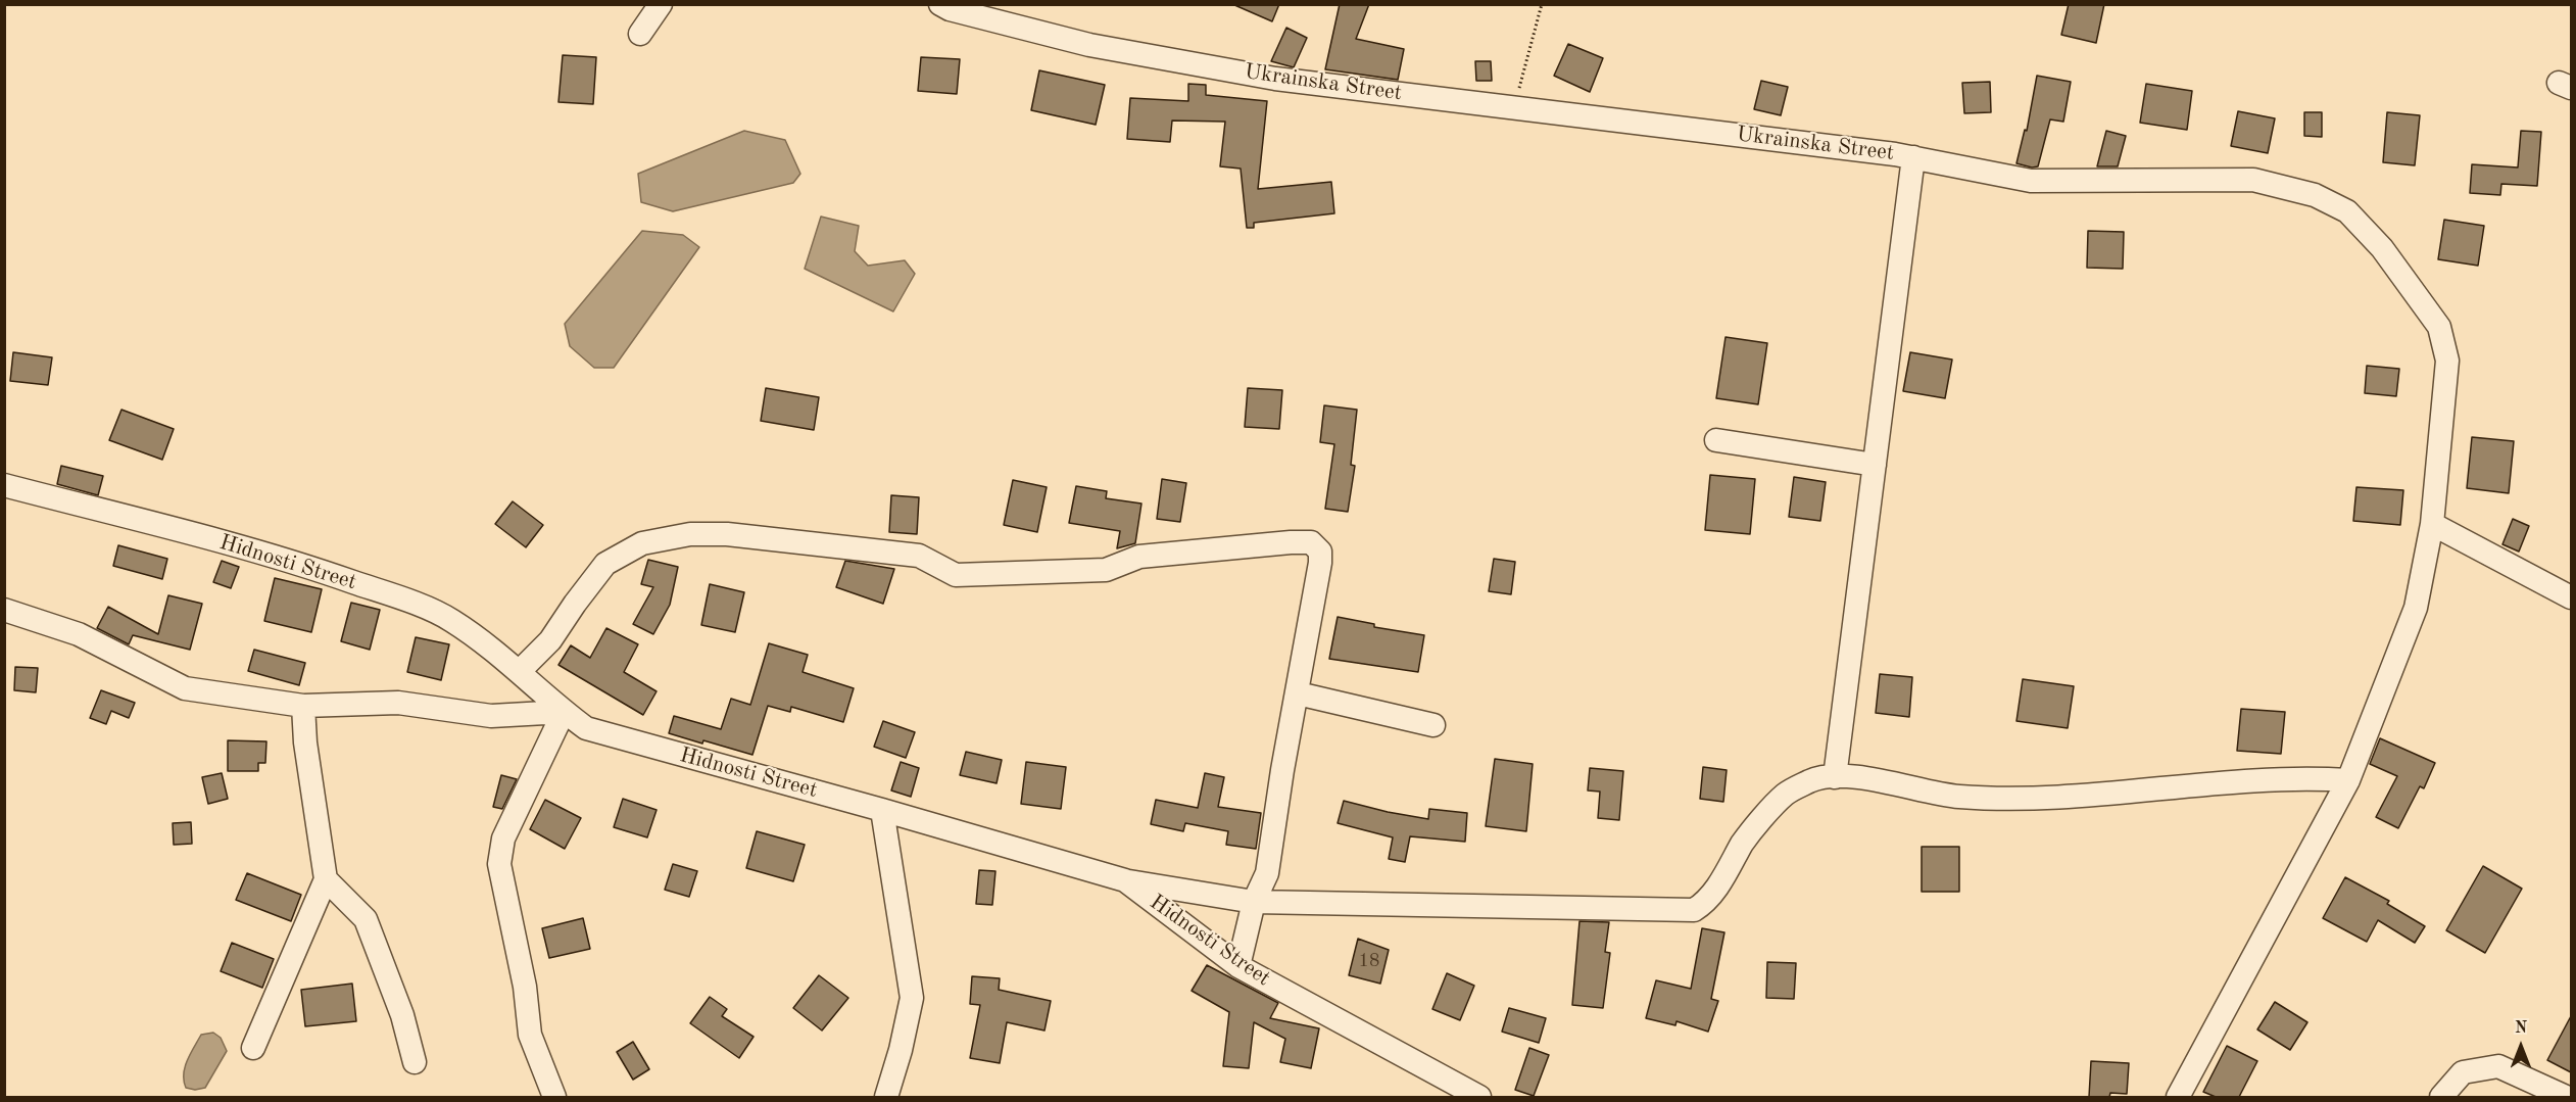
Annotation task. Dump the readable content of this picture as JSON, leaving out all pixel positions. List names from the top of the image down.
{
  "streets": {
    "street": ["Ukrainska Street", "Hidnosti Street"]
  },
  "house_numbers": ["18"],
  "north": "top"
}
